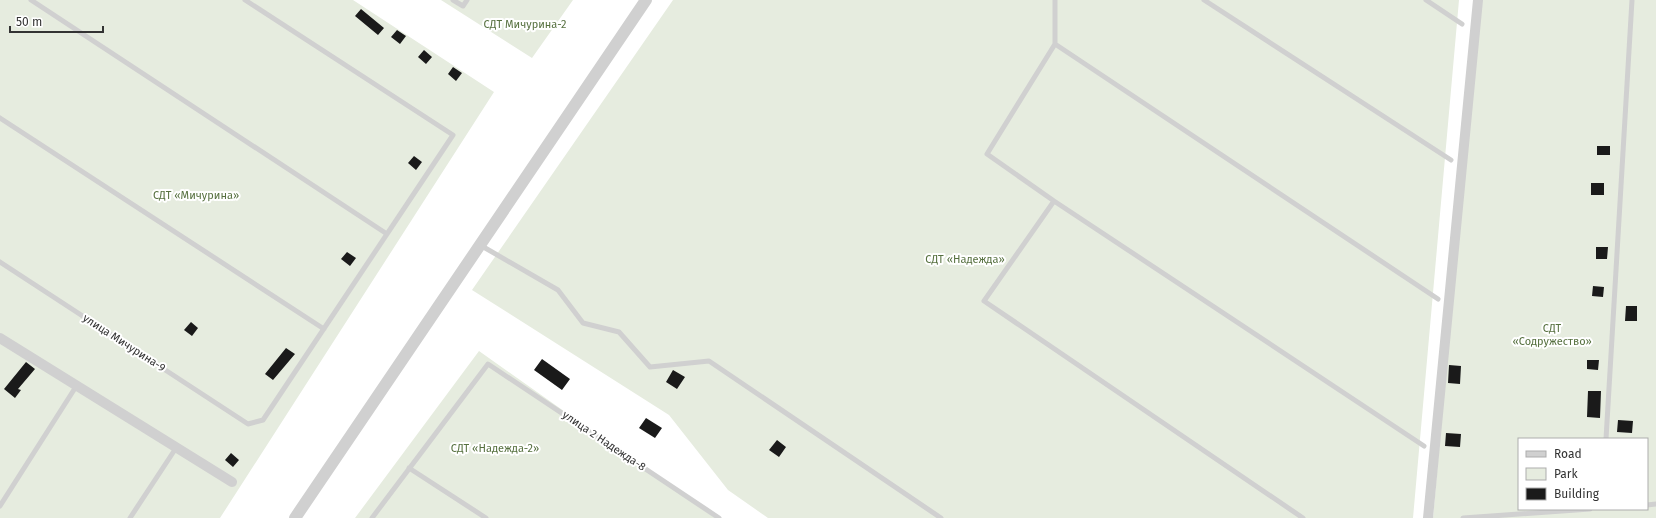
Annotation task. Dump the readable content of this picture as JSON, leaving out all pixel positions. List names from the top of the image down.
{
  "streets": {
    "lane": ["улица Мичурина-9", "улица 2 Надежда-8"]
  },
  "parks": [
    "СДТ Мичурина-2",
    "СДТ «Мичурина»",
    "СДТ «Надежда»",
    "СДТ «Содружество»",
    "СДТ «Надежда-2»"
  ],
  "legend": ["Road", "Park", "Building"],
  "scale_bar": "50 m"
}
